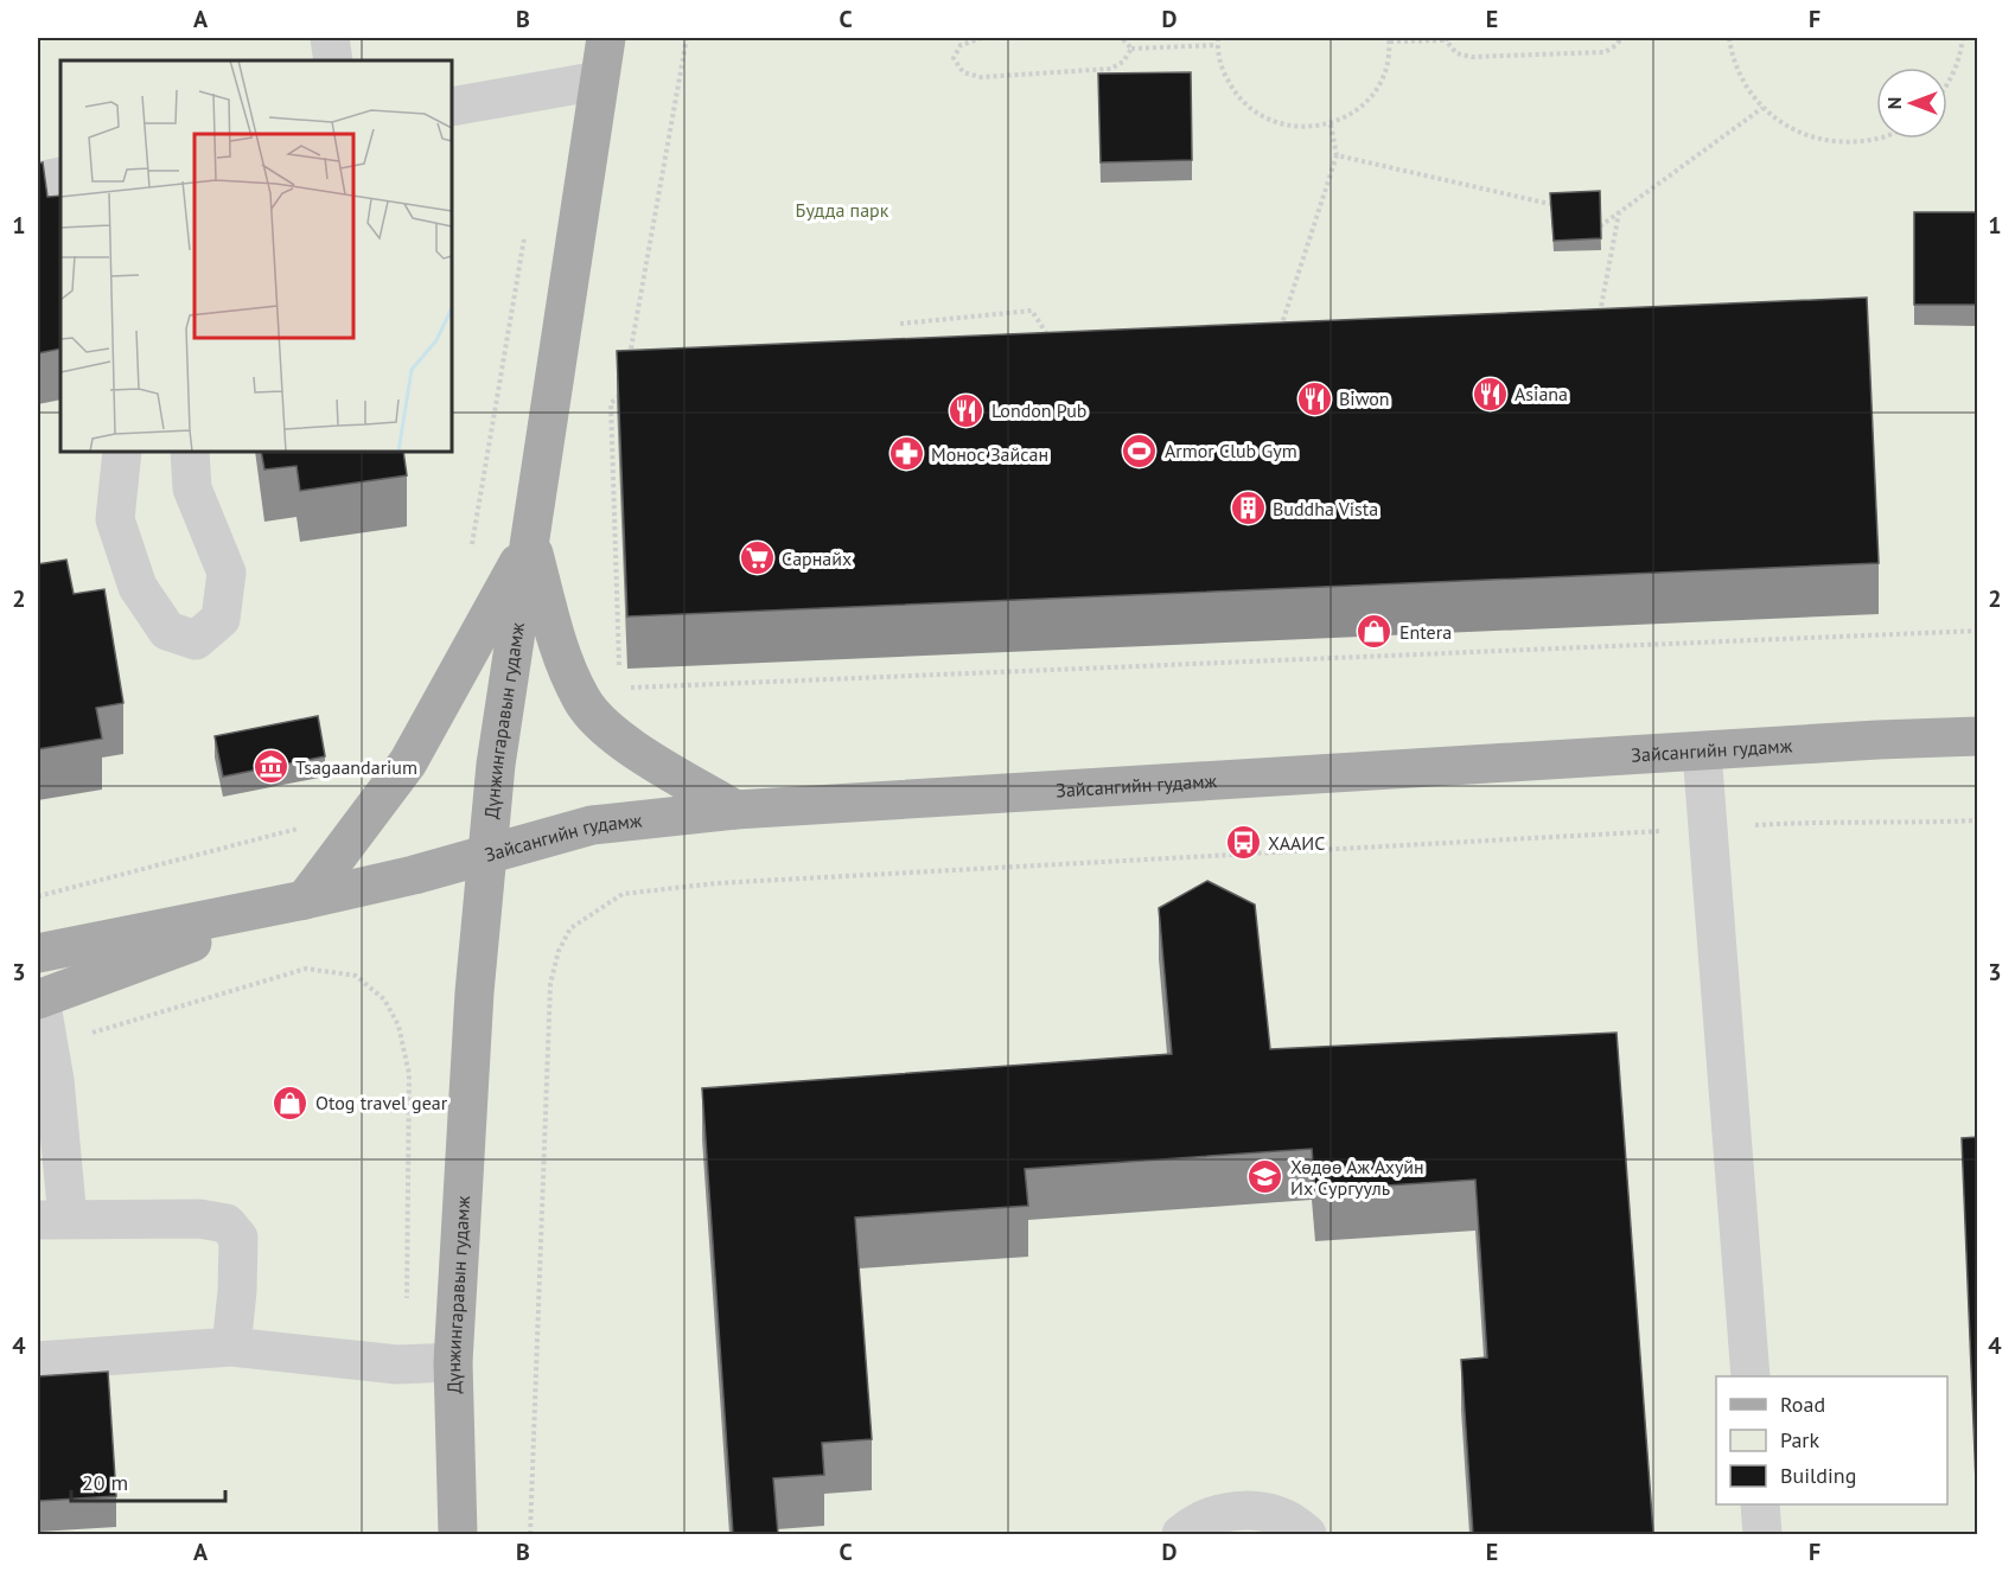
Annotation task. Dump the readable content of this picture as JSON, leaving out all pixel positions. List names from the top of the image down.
{
  "streets": {
    "main road": ["Дүнжингаравын гудамж", "Зайсангийн гудамж"]
  },
  "crossings": [
    ["Дүнжингаравын гудамж", "Зайсангийн гудамж"]
  ],
  "parks": ["Будда парк"],
  "places": {
    "restaurant": ["Asiana", "Biwon", "London Pub"],
    "sports": ["Armor Club Gym"],
    "pharmacy": ["Монос Зайсан"],
    "building": ["Buddha Vista"],
    "supermarket": ["Сарнайх"],
    "shop": ["Entera", "Otog travel gear"],
    "museum": ["Tsagaandarium"],
    "bus stop": ["ХААИС"],
    "school or university": ["Хөдөө Аж Ахуйн Их Сургууль"]
  },
  "legend": ["Road", "Park", "Building"],
  "scale_bar": "20 m",
  "north": "left",
  "grid": {
    "columns": [
      "A",
      "B",
      "C",
      "D",
      "E",
      "F"
    ],
    "rows": [
      "1",
      "2",
      "3",
      "4"
    ]
  }
}
